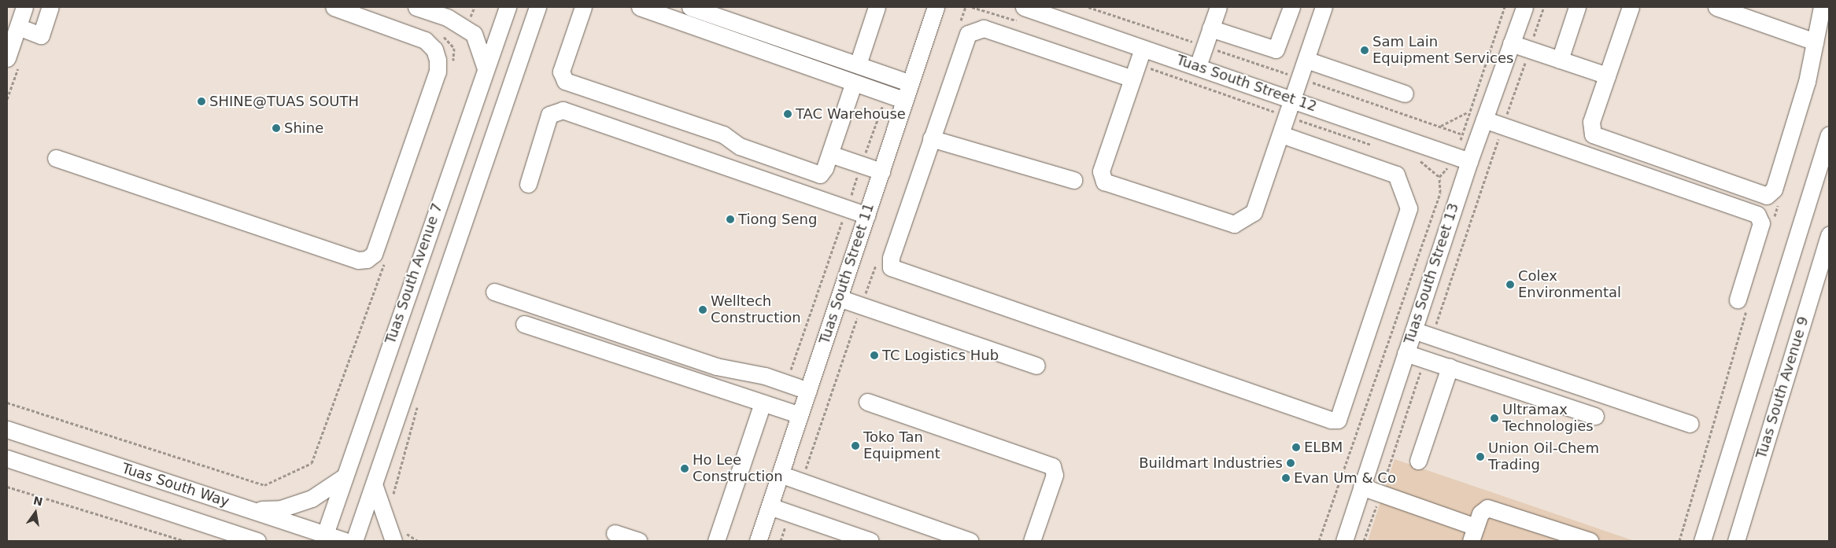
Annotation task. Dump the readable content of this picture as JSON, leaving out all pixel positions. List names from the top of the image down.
{
  "streets": {
    "street": [
      "Tuas South Street 12",
      "Tuas South Avenue 7",
      "Tuas South Street 11",
      "Tuas South Street 13",
      "Tuas South Avenue 9",
      "Tuas South Way"
    ]
  },
  "crossings": [
    ["Tuas South Street 12", "Tuas South Street 13"],
    ["Tuas South Avenue 7", "Tuas South Way"]
  ],
  "places": [
    "Sam Lain Equipment Services",
    "SHINE@TUAS SOUTH",
    "TAC Warehouse",
    "Shine",
    "Tiong Seng",
    "Colex Environmental",
    "Welltech Construction",
    "TC Logistics Hub",
    "Ultramax Technologies",
    "Toko Tan Equipment",
    "ELBM",
    "Union Oil-Chem Trading",
    "Buildmart Industries",
    "Ho Lee Construction",
    "Evan Um & Co"
  ],
  "north": "top"
}
